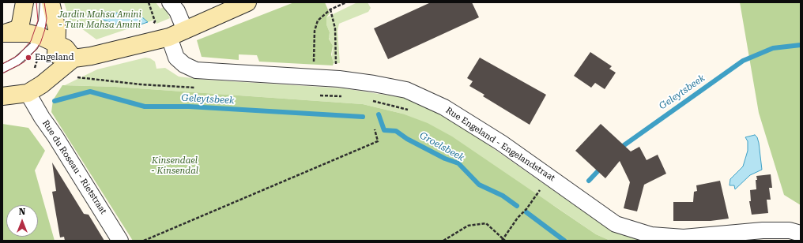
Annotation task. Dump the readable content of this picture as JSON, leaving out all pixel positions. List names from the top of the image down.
{
  "streets": {
    "street": ["Rue Engeland - Engelandstraat", "Rue du Roseau - Rietstraat"]
  },
  "water": ["Geleytsbeek", "Groelsbeek"],
  "parks": ["Jardin Mahsa Amini - Tuin Mahsa Amini", "Kinsendael - Kinsendal"],
  "places": ["Engeland"],
  "north": "top"
}
